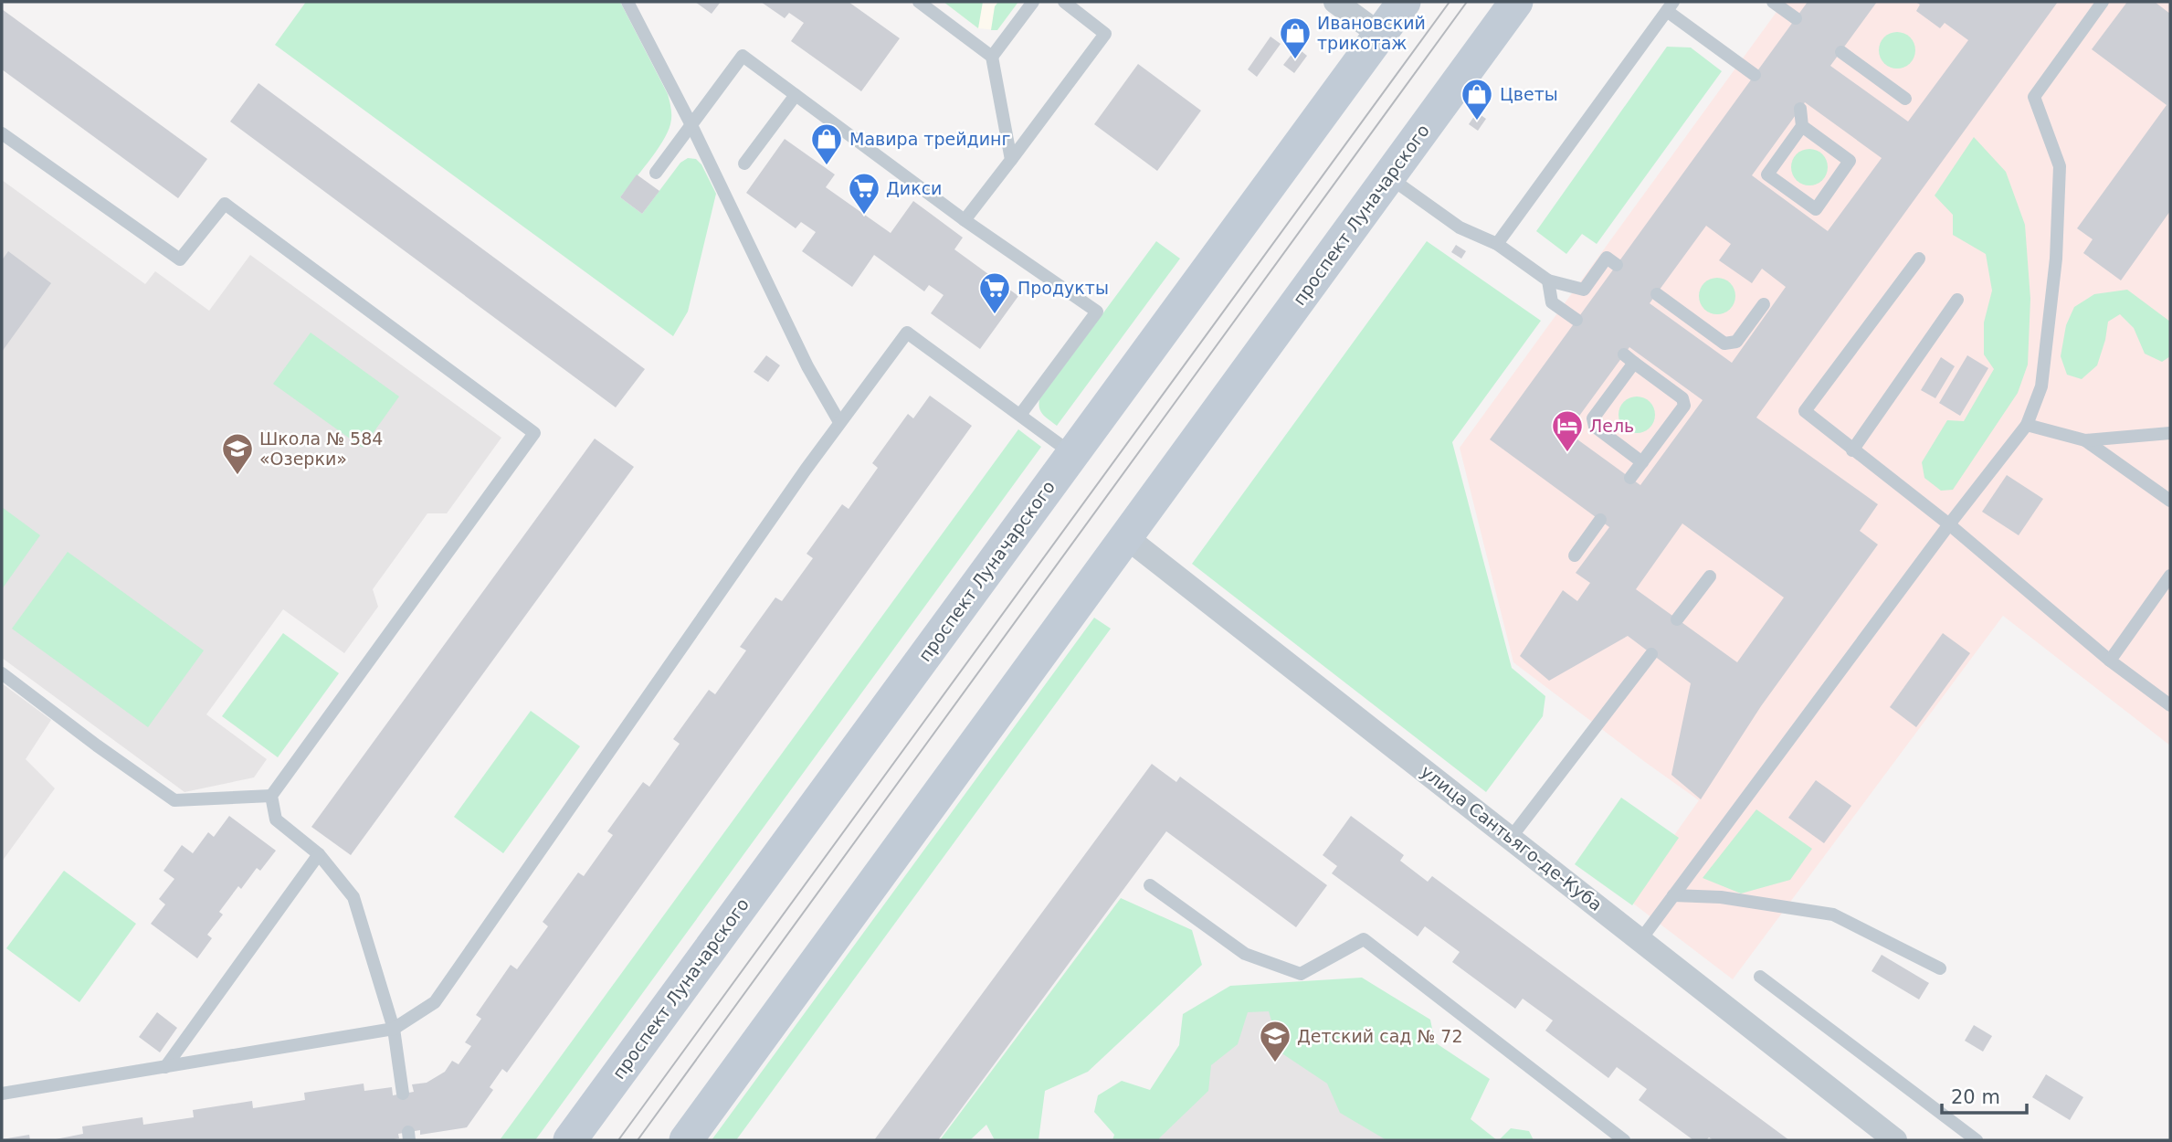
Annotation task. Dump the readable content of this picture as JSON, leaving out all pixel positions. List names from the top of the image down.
{
  "streets": {
    "main road": ["проспект Луначарского"],
    "street": ["улица Сантьяго-де-Куба"]
  },
  "crossings": [
    ["проспект Луначарского", "улица Сантьяго-де-Куба"]
  ],
  "places": {
    "shop": ["Ивановский трикотаж", "Цветы", "Мавира трейдинг"],
    "supermarket": ["Дикси", "Продукты"],
    "hotel": ["Лель"],
    "school or university": ["Школа № 584 «Озерки»", "Детский сад № 72"]
  },
  "scale_bar": "20 m"
}
